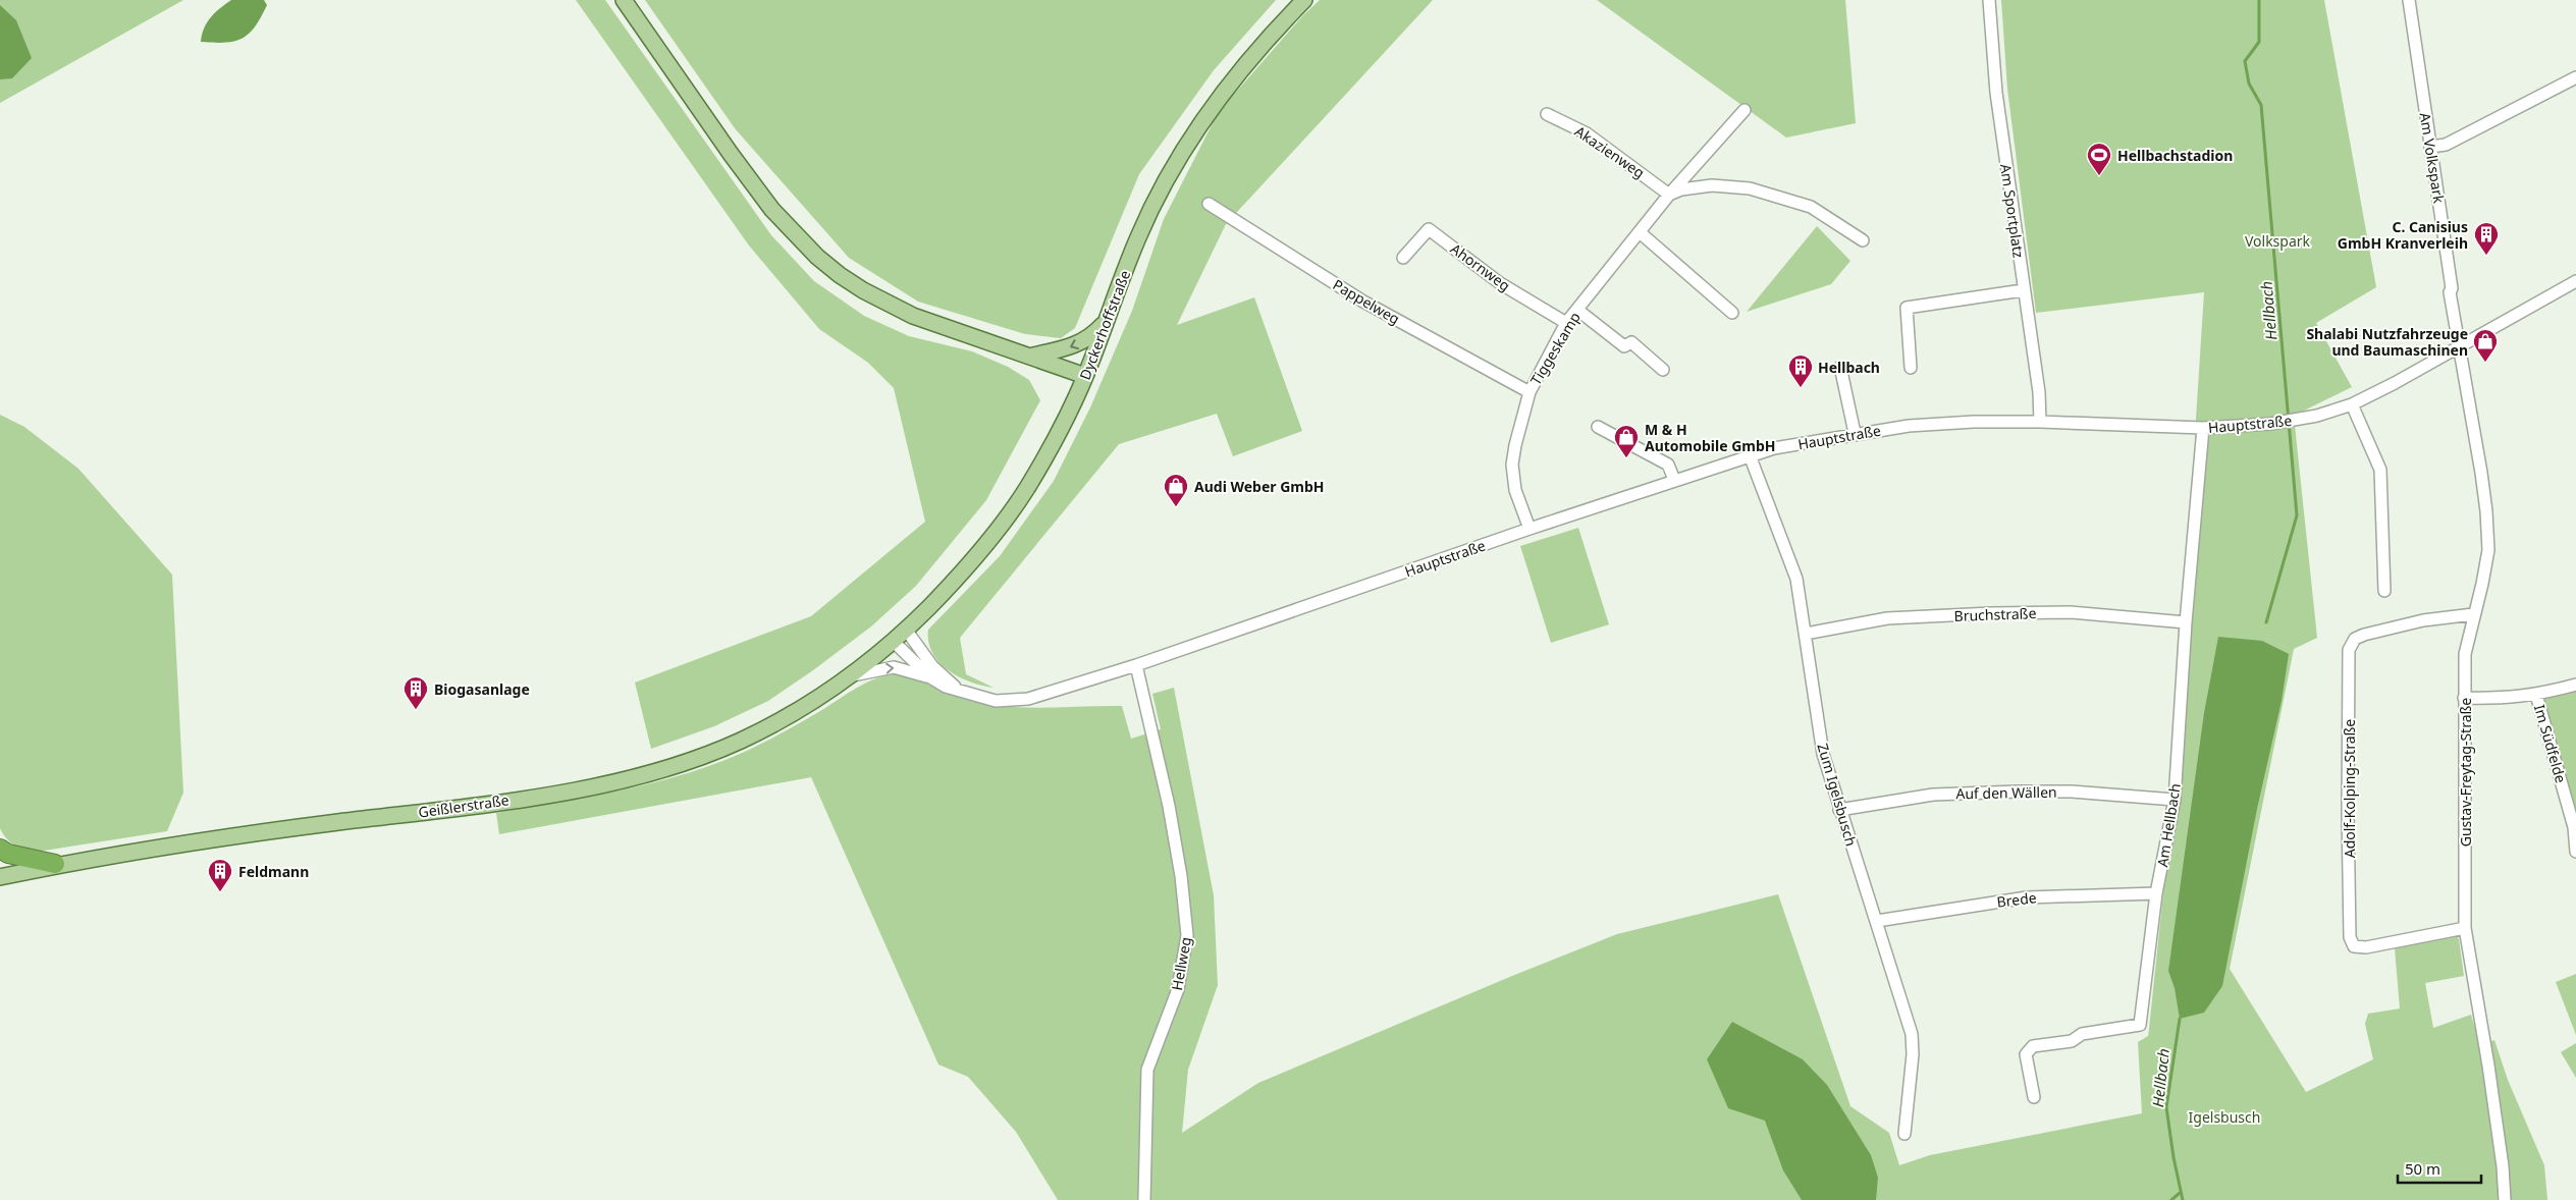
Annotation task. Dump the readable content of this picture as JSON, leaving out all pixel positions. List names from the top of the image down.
{
  "streets": {
    "main road": ["Dyckerhoffstraße", "Geißlerstraße"],
    "street": [
      "Akazienweg",
      "Am Volkspark",
      "Am Sportplatz",
      "Ahornweg",
      "Pappelweg",
      "Tiggeskamp",
      "Hauptstraße",
      "Bruchstraße",
      "Im Südfelde",
      "Gustav-Freytag-Straße",
      "Adolf-Kolping-Straße",
      "Auf den Wällen",
      "Zum Igelsbusch",
      "Am Hellbach",
      "Brede",
      "Hellweg"
    ]
  },
  "crossings": [
    ["Akazienweg", "Tiggeskamp"],
    ["Am Volkspark", "Hauptstraße"],
    ["Am Volkspark", "Gustav-Freytag-Straße"],
    ["Am Sportplatz", "Hauptstraße"],
    ["Ahornweg", "Tiggeskamp"],
    ["Pappelweg", "Tiggeskamp"],
    ["Dyckerhoffstraße", "Hauptstraße"],
    ["Dyckerhoffstraße", "Geißlerstraße"],
    ["Tiggeskamp", "Hauptstraße"],
    ["Hauptstraße", "Gustav-Freytag-Straße"],
    ["Hauptstraße", "Zum Igelsbusch"],
    ["Hauptstraße", "Geißlerstraße"],
    ["Hauptstraße", "Am Hellbach"],
    ["Hauptstraße", "Hellweg"],
    ["Bruchstraße", "Zum Igelsbusch"],
    ["Bruchstraße", "Am Hellbach"],
    ["Im Südfelde", "Gustav-Freytag-Straße"],
    ["Gustav-Freytag-Straße", "Adolf-Kolping-Straße"],
    ["Auf den Wällen", "Zum Igelsbusch"],
    ["Auf den Wällen", "Am Hellbach"],
    ["Zum Igelsbusch", "Brede"],
    ["Am Hellbach", "Brede"]
  ],
  "water": ["Hellbach"],
  "parks": ["Volkspark", "Igelsbusch"],
  "places": {
    "sports": ["Hellbachstadion"],
    "building": [
      "C. Canisius GmbH Kranverleih",
      "Hellbach",
      "Biogasanlage",
      "Feldmann"
    ],
    "shop": ["Shalabi Nutzfahrzeuge und Baumaschinen", "M & H Automobile GmbH", "Audi Weber GmbH"]
  },
  "scale_bar": "50 m"
}
